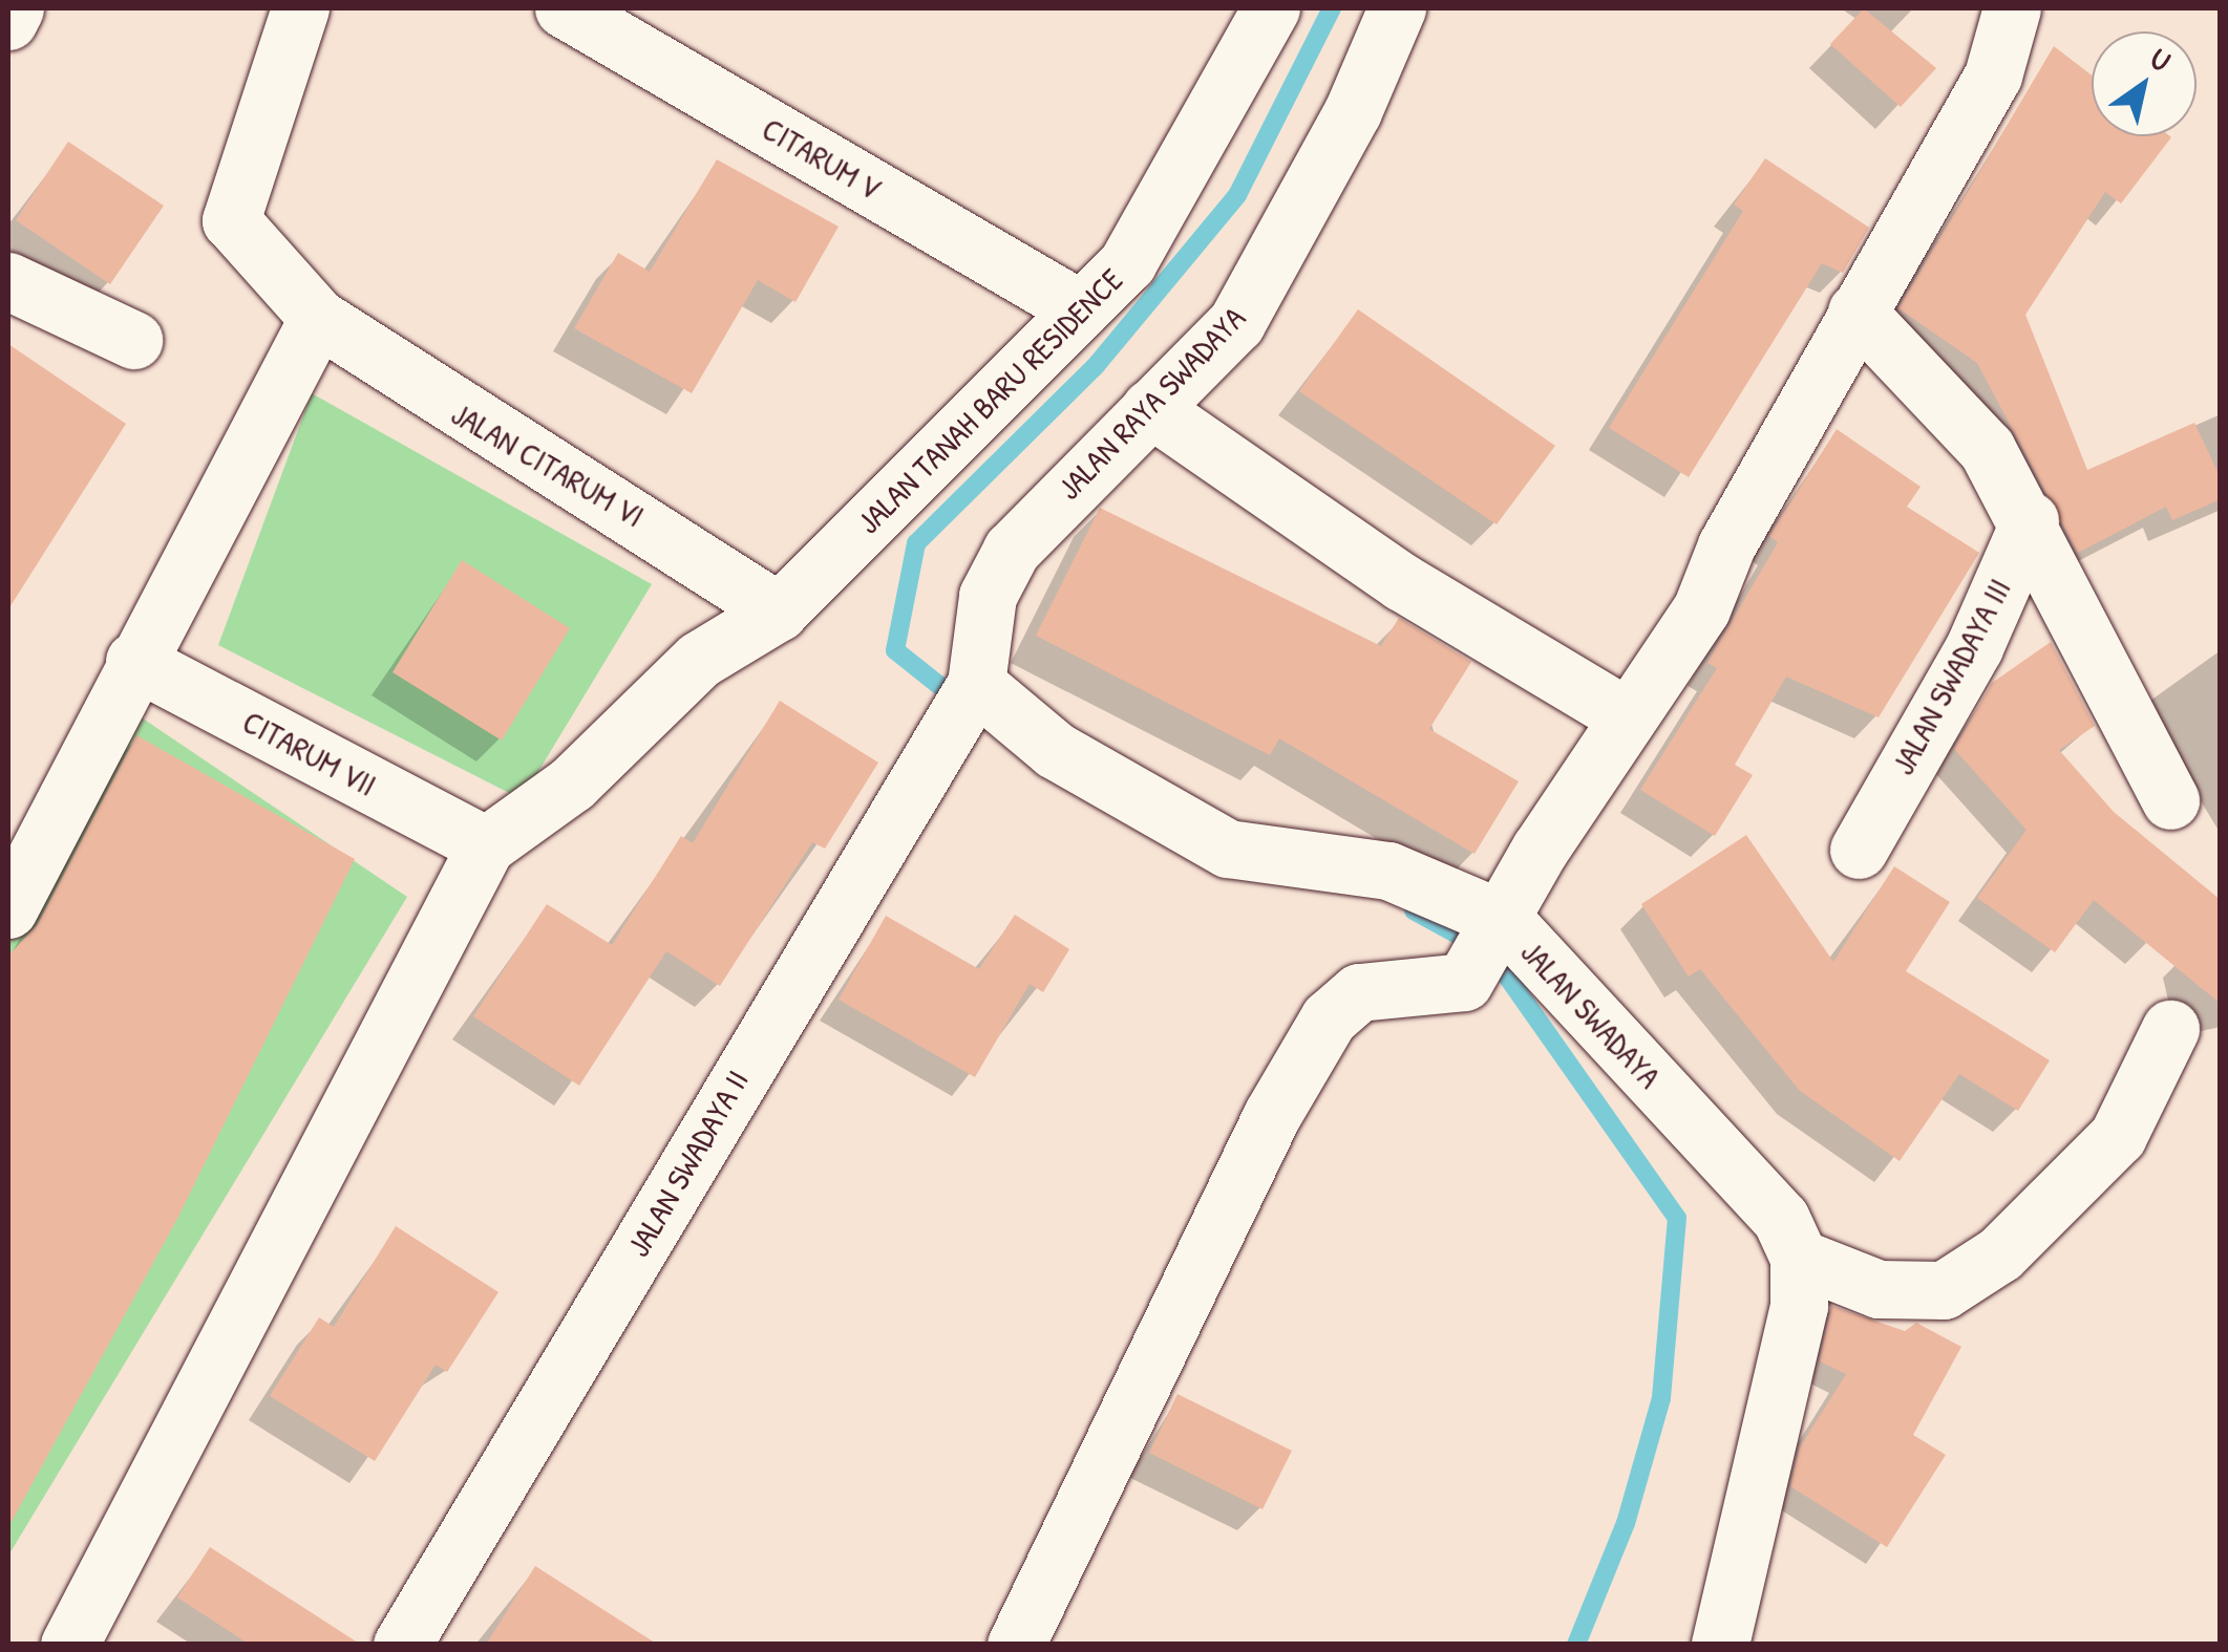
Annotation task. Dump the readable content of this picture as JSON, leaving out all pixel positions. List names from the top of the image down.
{
  "streets": {
    "street": [
      "CITARUM V",
      "JALAN TANAH BARU RESIDENCE",
      "JALAN RAYA SWADAYA",
      "JALAN CITARUM VI",
      "JALAN SWADAYA III",
      "CITARUM VII",
      "JALAN SWADAYA",
      "JALAN SWADAYA II"
    ]
  },
  "crossings": [
    ["CITARUM V", "JALAN TANAH BARU RESIDENCE"],
    ["JALAN TANAH BARU RESIDENCE", "JALAN CITARUM VI"],
    ["JALAN TANAH BARU RESIDENCE", "CITARUM VII"],
    ["JALAN RAYA SWADAYA", "JALAN SWADAYA"],
    ["JALAN RAYA SWADAYA", "JALAN SWADAYA II"],
    ["JALAN SWADAYA", "JALAN SWADAYA II"]
  ],
  "north": "top right"
}
